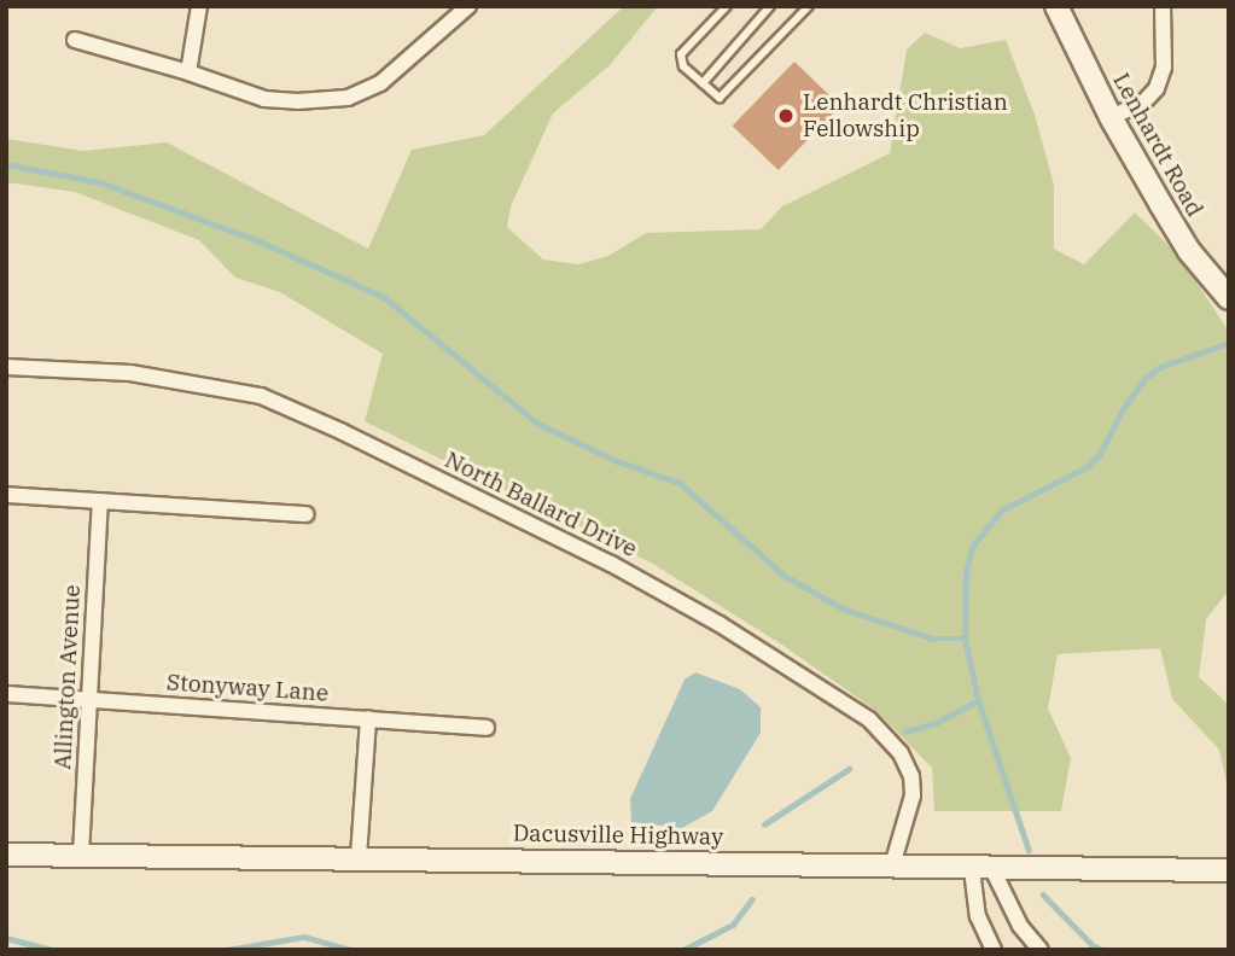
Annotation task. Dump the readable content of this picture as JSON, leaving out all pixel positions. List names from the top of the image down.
{
  "streets": {
    "main road": ["Lenhardt Road", "Dacusville Highway"],
    "street": ["North Ballard Drive", "Allington Avenue", "Stonyway Lane"]
  },
  "crossings": [
    ["North Ballard Drive", "Dacusville Highway"],
    ["Allington Avenue", "Stonyway Lane"],
    ["Allington Avenue", "Dacusville Highway"]
  ],
  "places": ["Lenhardt Christian Fellowship"]
}
